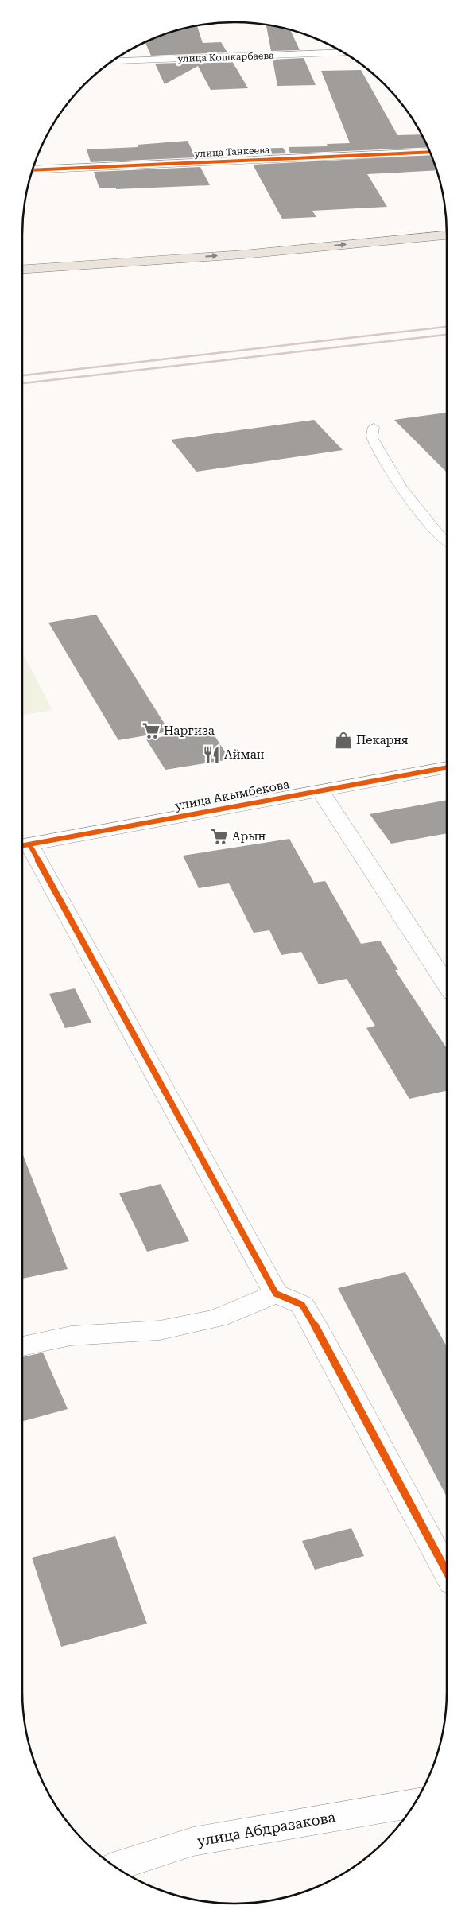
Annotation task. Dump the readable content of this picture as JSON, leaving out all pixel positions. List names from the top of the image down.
{
  "streets": {
    "street": [
      "улица Кошкарбаева",
      "улица Танкеева",
      "улица Акымбекова",
      "улица Абдразакова"
    ]
  },
  "places": {
    "supermarket": ["Наргиза", "Арын"],
    "shop": ["Пекарня"],
    "restaurant": ["Айман"]
  }
}
